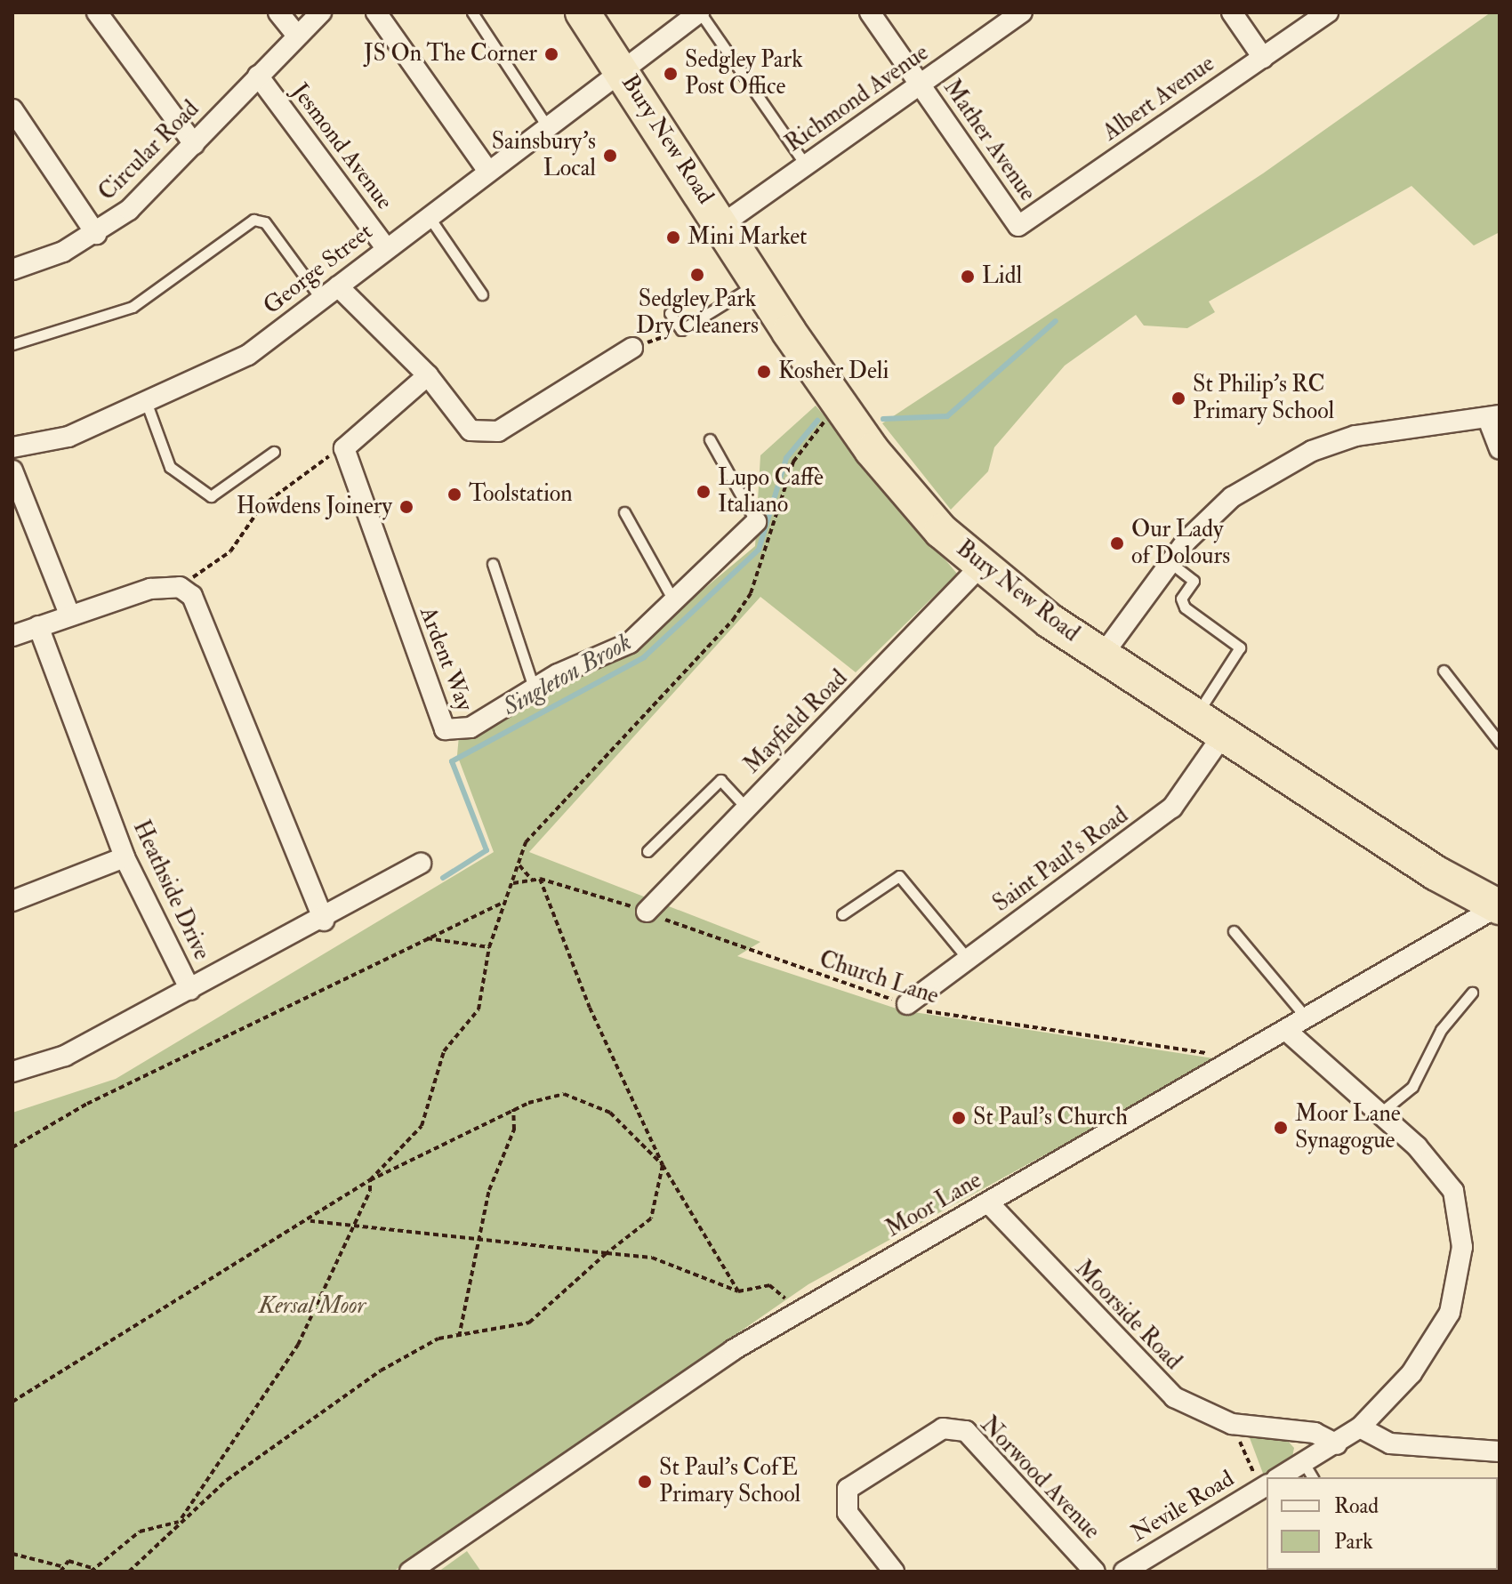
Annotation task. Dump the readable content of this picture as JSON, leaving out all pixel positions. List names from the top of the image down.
{
  "streets": {
    "highway": ["Bury New Road"],
    "street": [
      "Richmond Avenue",
      "Albert Avenue",
      "Mather Avenue",
      "Jesmond Avenue",
      "Circular Road",
      "George Street",
      "Ardent Way",
      "Mayfield Road",
      "Saint Paul's Road",
      "Heathside Drive",
      "Moor Lane",
      "Moorside Road",
      "Norwood Avenue",
      "Nevile Road"
    ],
    "path": ["Church Lane"]
  },
  "crossings": [
    ["Richmond Avenue", "Bury New Road"],
    ["Richmond Avenue", "Mather Avenue"],
    ["Albert Avenue", "Mather Avenue"],
    ["Bury New Road", "George Street"],
    ["Bury New Road", "Mayfield Road"],
    ["Bury New Road", "Saint Paul's Road"],
    ["Bury New Road", "Moor Lane"],
    ["Jesmond Avenue", "Circular Road"],
    ["Jesmond Avenue", "George Street"],
    ["Mayfield Road", "Church Lane"],
    ["Saint Paul's Road", "Church Lane"],
    ["Church Lane", "Moor Lane"],
    ["Moor Lane", "Moorside Road"],
    ["Moor Lane", "Nevile Road"],
    ["Moorside Road", "Nevile Road"]
  ],
  "water": ["Singleton Brook"],
  "parks": ["Kersal Moor"],
  "places": [
    "JS On The Corner",
    "Sedgley Park Post Office",
    "Sainsbury's Local",
    "Mini Market",
    "Sedgley Park Dry Cleaners",
    "Lidl",
    "Kosher Deli",
    "St Philip's RC Primary School",
    "Lupo Caffè Italiano",
    "Toolstation",
    "Howdens Joinery",
    "Our Lady of Dolours",
    "St Paul's Church",
    "Moor Lane Synagogue",
    "St Paul's CofE Primary School"
  ],
  "legend": ["Road", "Park"]
}
